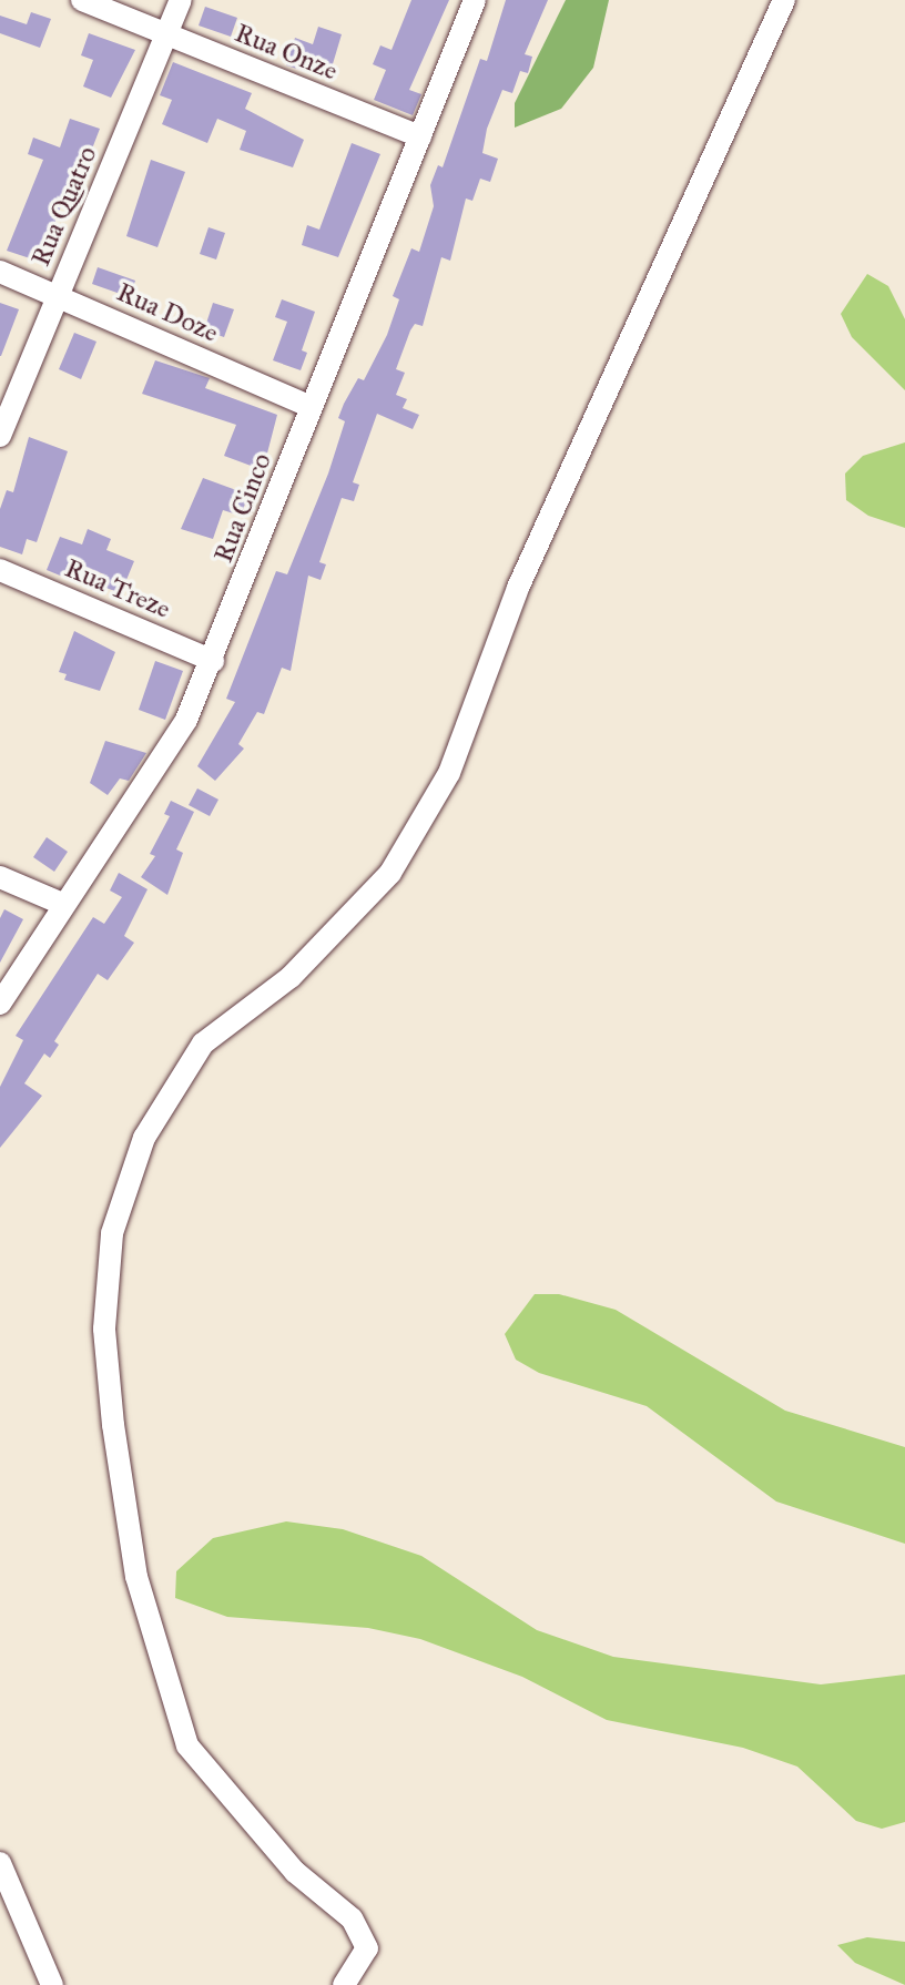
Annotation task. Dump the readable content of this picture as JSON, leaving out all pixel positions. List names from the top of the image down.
{
  "streets": {
    "street": [
      "Rua Onze",
      "Rua Quatro",
      "Rua Doze",
      "Rua Cinco",
      "Rua Treze"
    ]
  },
  "crossings": [
    ["Rua Onze", "Rua Quatro"],
    ["Rua Onze", "Rua Cinco"],
    ["Rua Quatro", "Rua Doze"],
    ["Rua Doze", "Rua Cinco"],
    ["Rua Cinco", "Rua Treze"]
  ]
}
